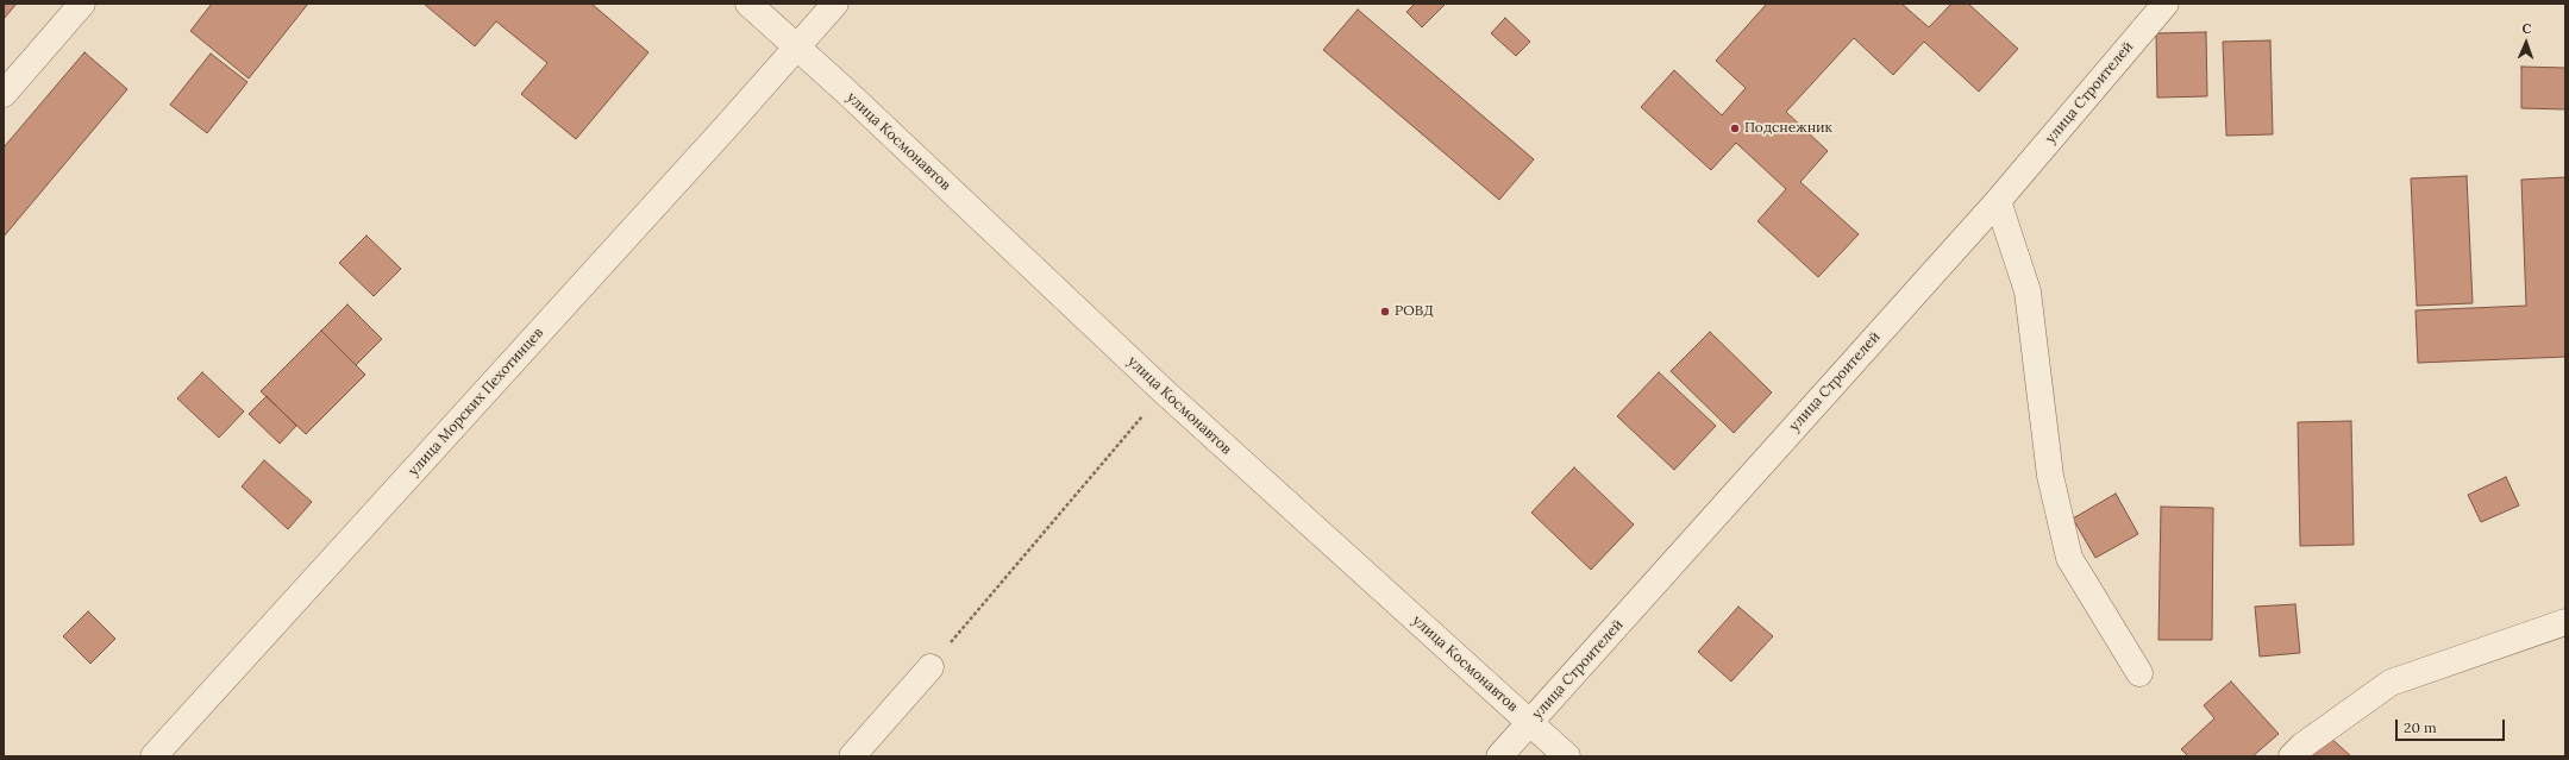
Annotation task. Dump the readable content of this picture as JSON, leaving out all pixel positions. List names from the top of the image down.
{
  "streets": {
    "street": ["улица Строителей", "улица Космонавтов", "улица Морских Пехотинцев"]
  },
  "crossings": [
    ["улица Строителей", "улица Космонавтов"],
    ["улица Космонавтов", "улица Морских Пехотинцев"]
  ],
  "places": ["Подснежник", "РОВД"],
  "scale_bar": "20 m",
  "north": "top"
}
